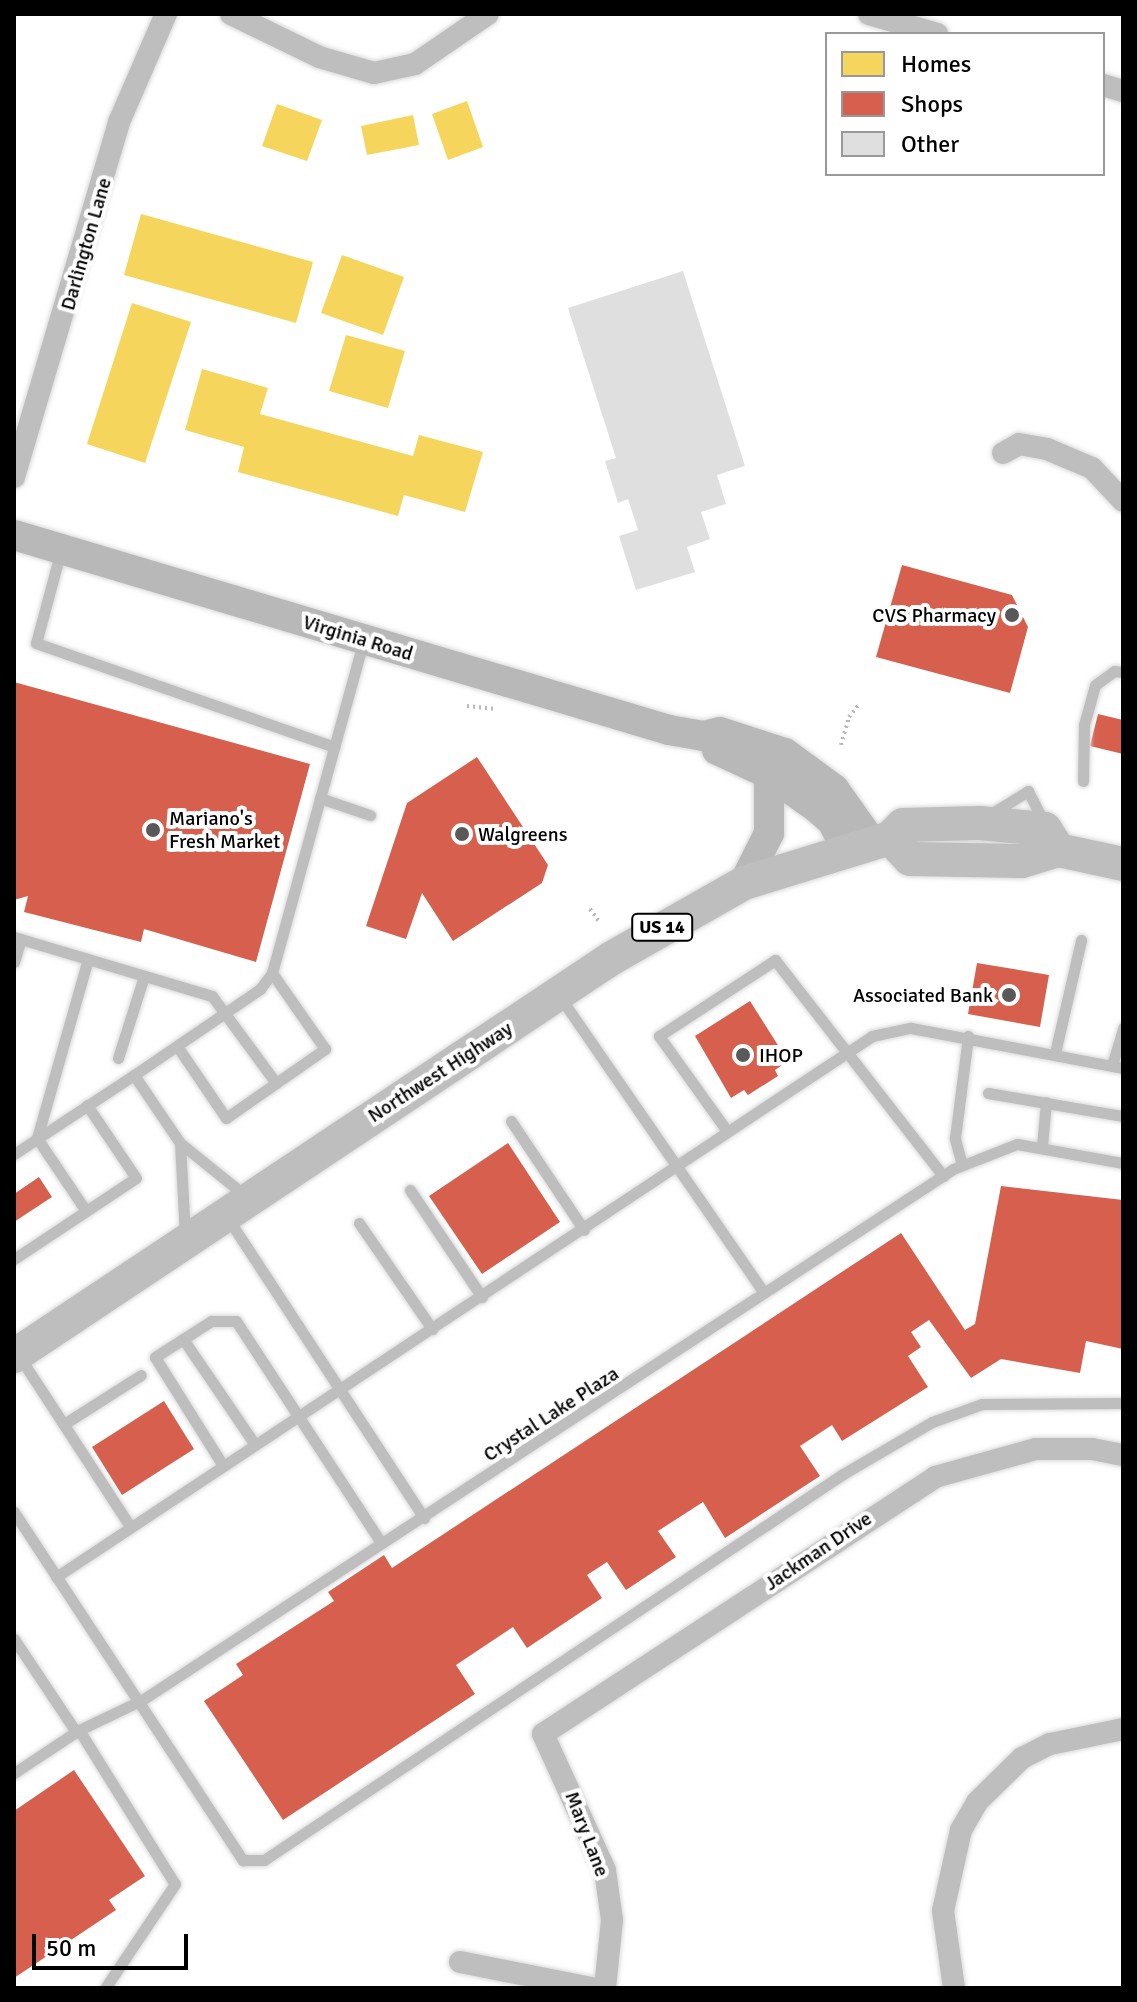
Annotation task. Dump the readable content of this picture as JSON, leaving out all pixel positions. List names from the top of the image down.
{
  "streets": {
    "main road": ["US 14", "Northwest Highway"],
    "street": [
      "Darlington Lane",
      "Virginia Road",
      "Jackman Drive",
      "Mary Lane"
    ],
    "lane": ["Crystal Lake Plaza"]
  },
  "crossings": [
    ["Virginia Road", "Northwest Highway"],
    ["Jackman Drive", "Mary Lane"]
  ],
  "places": [
    "CVS Pharmacy",
    "Mariano's Fresh Market",
    "Walgreens",
    "Associated Bank",
    "IHOP"
  ],
  "legend": ["Homes", "Shops", "Other"],
  "scale_bar": "50 m"
}
